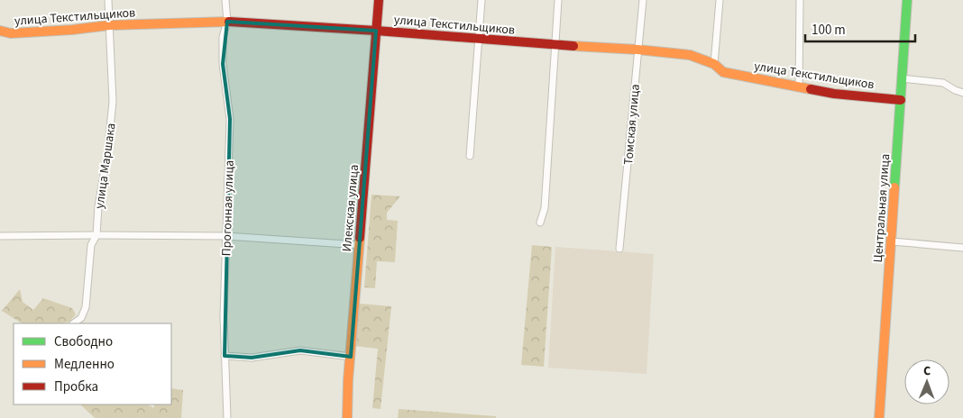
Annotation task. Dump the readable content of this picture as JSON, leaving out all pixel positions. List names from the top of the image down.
{
  "streets": {
    "street": [
      "улица Текстильщиков",
      "Томская улица",
      "улица Маршака",
      "Прогонная улица",
      "Илекская улица",
      "Центральная улица"
    ]
  },
  "crossings": [
    ["улица Текстильщиков", "Томская улица"],
    ["улица Текстильщиков", "улица Маршака"],
    ["улица Текстильщиков", "Прогонная улица"],
    ["улица Текстильщиков", "Илекская улица"],
    ["улица Текстильщиков", "Центральная улица"]
  ],
  "legend": ["Свободно", "Медленно", "Пробка"],
  "scale_bar": "100 m",
  "north": "top"
}
